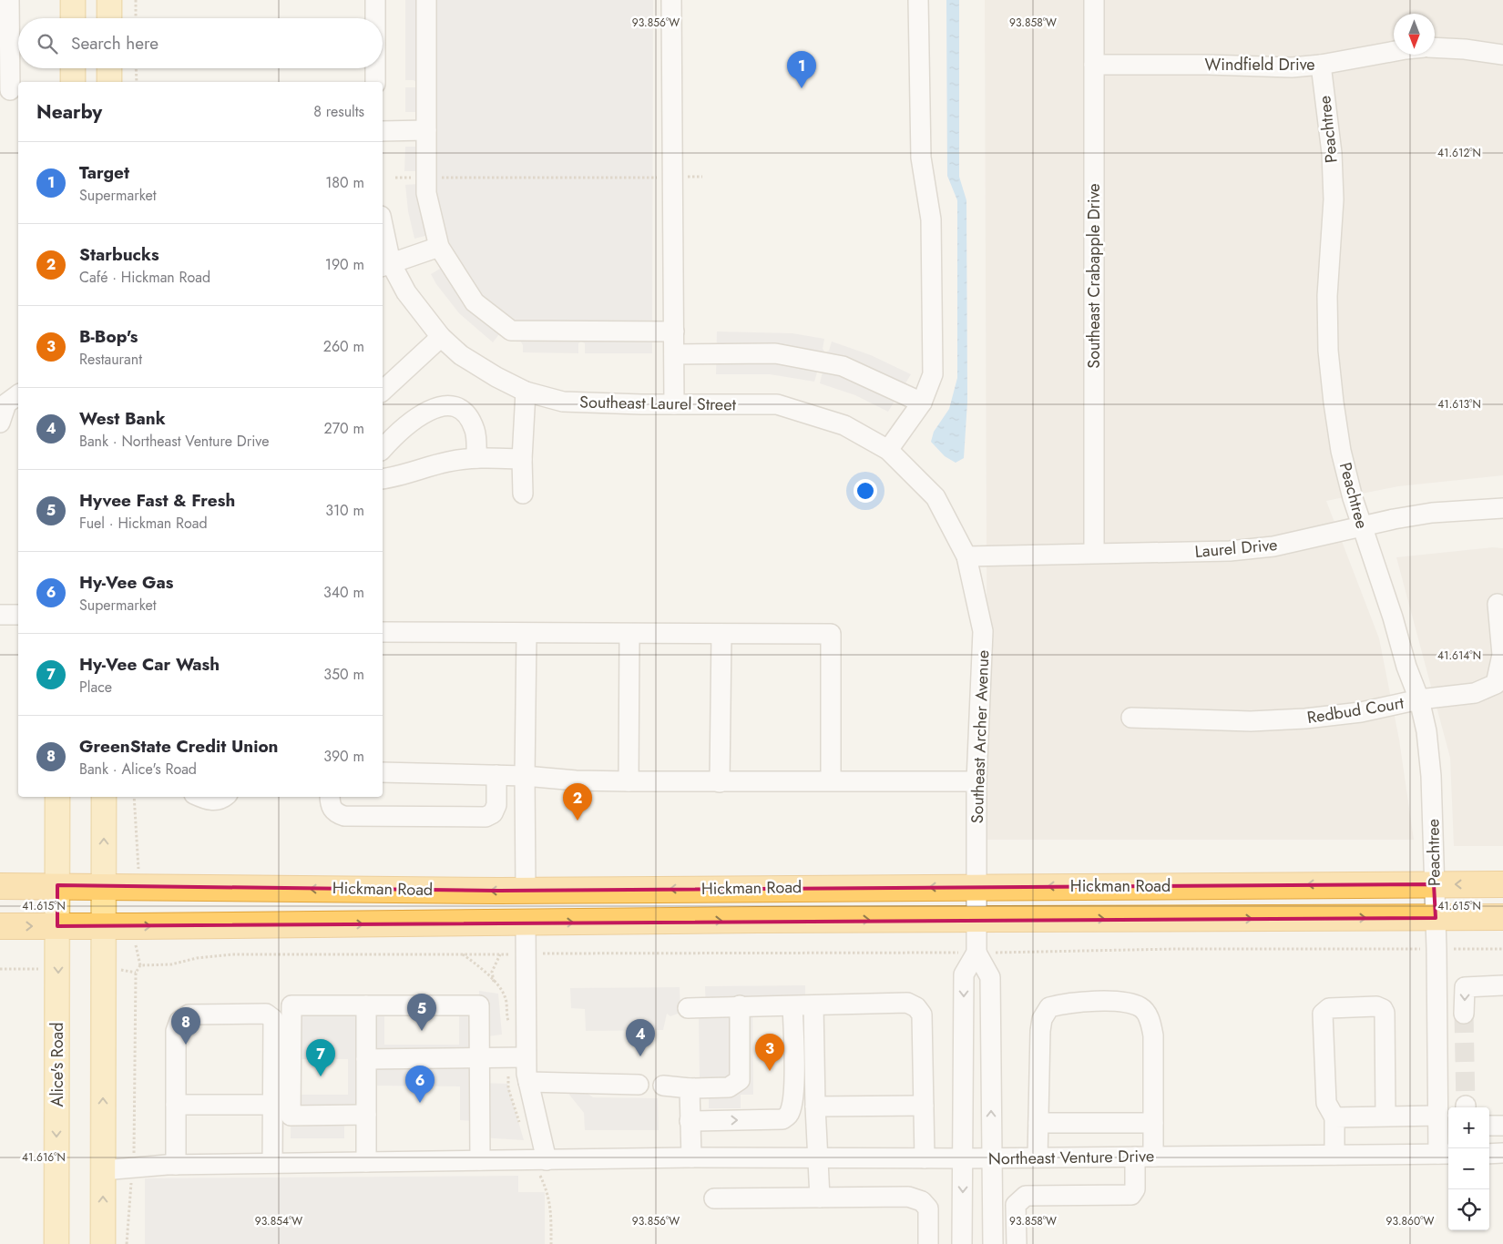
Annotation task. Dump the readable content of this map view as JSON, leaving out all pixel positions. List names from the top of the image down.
{
  "streets": {
    "highway": ["Hickman Road"],
    "main road": ["Alice's Road"],
    "street": [
      "Windfield Drive",
      "Peachtree",
      "Southeast Crabapple Drive",
      "Southeast Laurel Street",
      "Laurel Drive",
      "Redbud Court",
      "Southeast Archer Avenue",
      "Northeast Venture Drive"
    ]
  },
  "crossings": [
    ["Windfield Drive", "Peachtree"],
    ["Windfield Drive", "Southeast Crabapple Drive"],
    ["Peachtree", "Laurel Drive"],
    ["Peachtree", "Redbud Court"],
    ["Peachtree", "Hickman Road"],
    ["Peachtree", "Northeast Venture Drive"],
    ["Southeast Crabapple Drive", "Laurel Drive"],
    ["Southeast Laurel Street", "Laurel Drive"],
    ["Southeast Laurel Street", "Southeast Archer Avenue"],
    ["Laurel Drive", "Southeast Archer Avenue"],
    ["Southeast Archer Avenue", "Hickman Road"],
    ["Hickman Road", "Alice's Road"]
  ],
  "north": "bottom",
  "page": {
    "search": "Search here",
    "pins": [
      "1",
      "2",
      "5",
      "8",
      "4",
      "3",
      "7",
      "6"
    ],
    "heading": ["Nearby", "8 results"],
    "list": [
      {
        "mark": "1",
        "name": "Target",
        "note": "Supermarket",
        "value": "180 m"
      },
      {
        "mark": "2",
        "name": "Starbucks",
        "note": "Café · Hickman Road",
        "value": "190 m"
      },
      {
        "mark": "3",
        "name": "B-Bop's",
        "note": "Restaurant",
        "value": "260 m"
      },
      {
        "mark": "4",
        "name": "West Bank",
        "note": "Bank · Northeast Venture Drive",
        "value": "270 m"
      },
      {
        "mark": "5",
        "name": "Hyvee Fast & Fresh",
        "note": "Fuel · Hickman Road",
        "value": "310 m"
      },
      {
        "mark": "6",
        "name": "Hy-Vee Gas",
        "note": "Supermarket",
        "value": "340 m"
      },
      {
        "mark": "7",
        "name": "Hy-Vee Car Wash",
        "note": "Place",
        "value": "350 m"
      },
      {
        "mark": "8",
        "name": "GreenState Credit Union",
        "note": "Bank · Alice's Road",
        "value": "390 m"
      }
    ],
    "map_buttons": ["+", "−"]
  },
  "coordinates": [
    "93.856°W",
    "93.858°W",
    "41.612°N",
    "41.613°N",
    "41.614°N",
    "41.615°N",
    "41.616°N",
    "93.854°W",
    "93.860°W"
  ]
}
